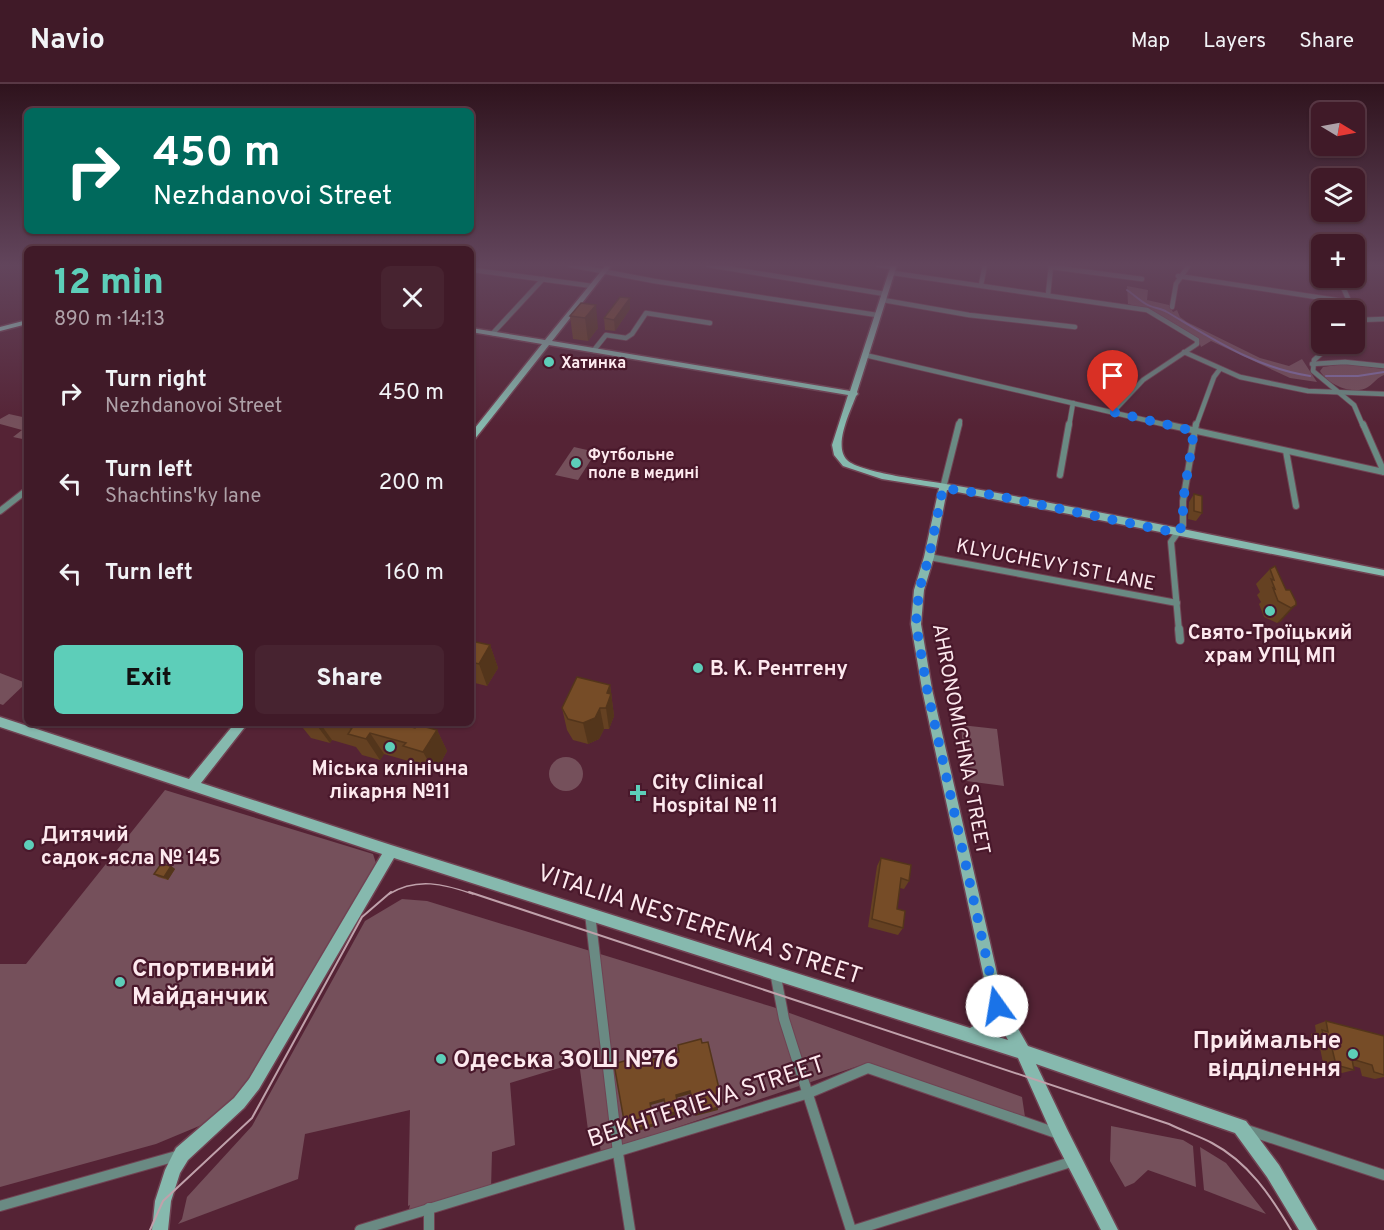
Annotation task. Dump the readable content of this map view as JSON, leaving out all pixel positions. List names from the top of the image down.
{
  "streets": {
    "street": [
      "KLYUCHEVY 1ST LANE",
      "AHRONOMICHNA STREET",
      "VITALIIA NESTERENKA STREET",
      "BEKHTERIEVA STREET"
    ]
  },
  "crossings": [
    ["KLYUCHEVY 1ST LANE", "AHRONOMICHNA STREET"],
    ["AHRONOMICHNA STREET", "VITALIIA NESTERENKA STREET"],
    ["AHRONOMICHNA STREET", "BEKHTERIEVA STREET"]
  ],
  "places": {
    "other": [
      "Хатинка",
      "Футбольне поле в медині",
      "Свято-Троїцький храм УПЦ МП",
      "В. К. Рентгену",
      "Міська клінічна лікарня №11",
      "Дитячий садок-ясла № 145",
      "Спортивний Майданчик",
      "Приймальне відділення",
      "Одеська ЗОШ №76"
    ],
    "health": ["City Clinical Hospital № 11"]
  },
  "north": "right",
  "page": {
    "header": "Navio",
    "nav": ["Map", "Layers", "Share"],
    "map_buttons": ["+", "−"],
    "turn": ["450 m", "Nezhdanovoi Street"],
    "heading": ["12 min", "890 m · 14:13"],
    "list": [
      {
        "name": "Turn right",
        "note": "Nezhdanovoi Street",
        "value": "450 m"
      },
      {
        "name": "Turn left",
        "note": "Shachtins'ky lane",
        "value": "200 m"
      },
      {
        "name": "Turn left",
        "value": "160 m"
      }
    ],
    "buttons": ["Exit", "Share"]
  }
}
